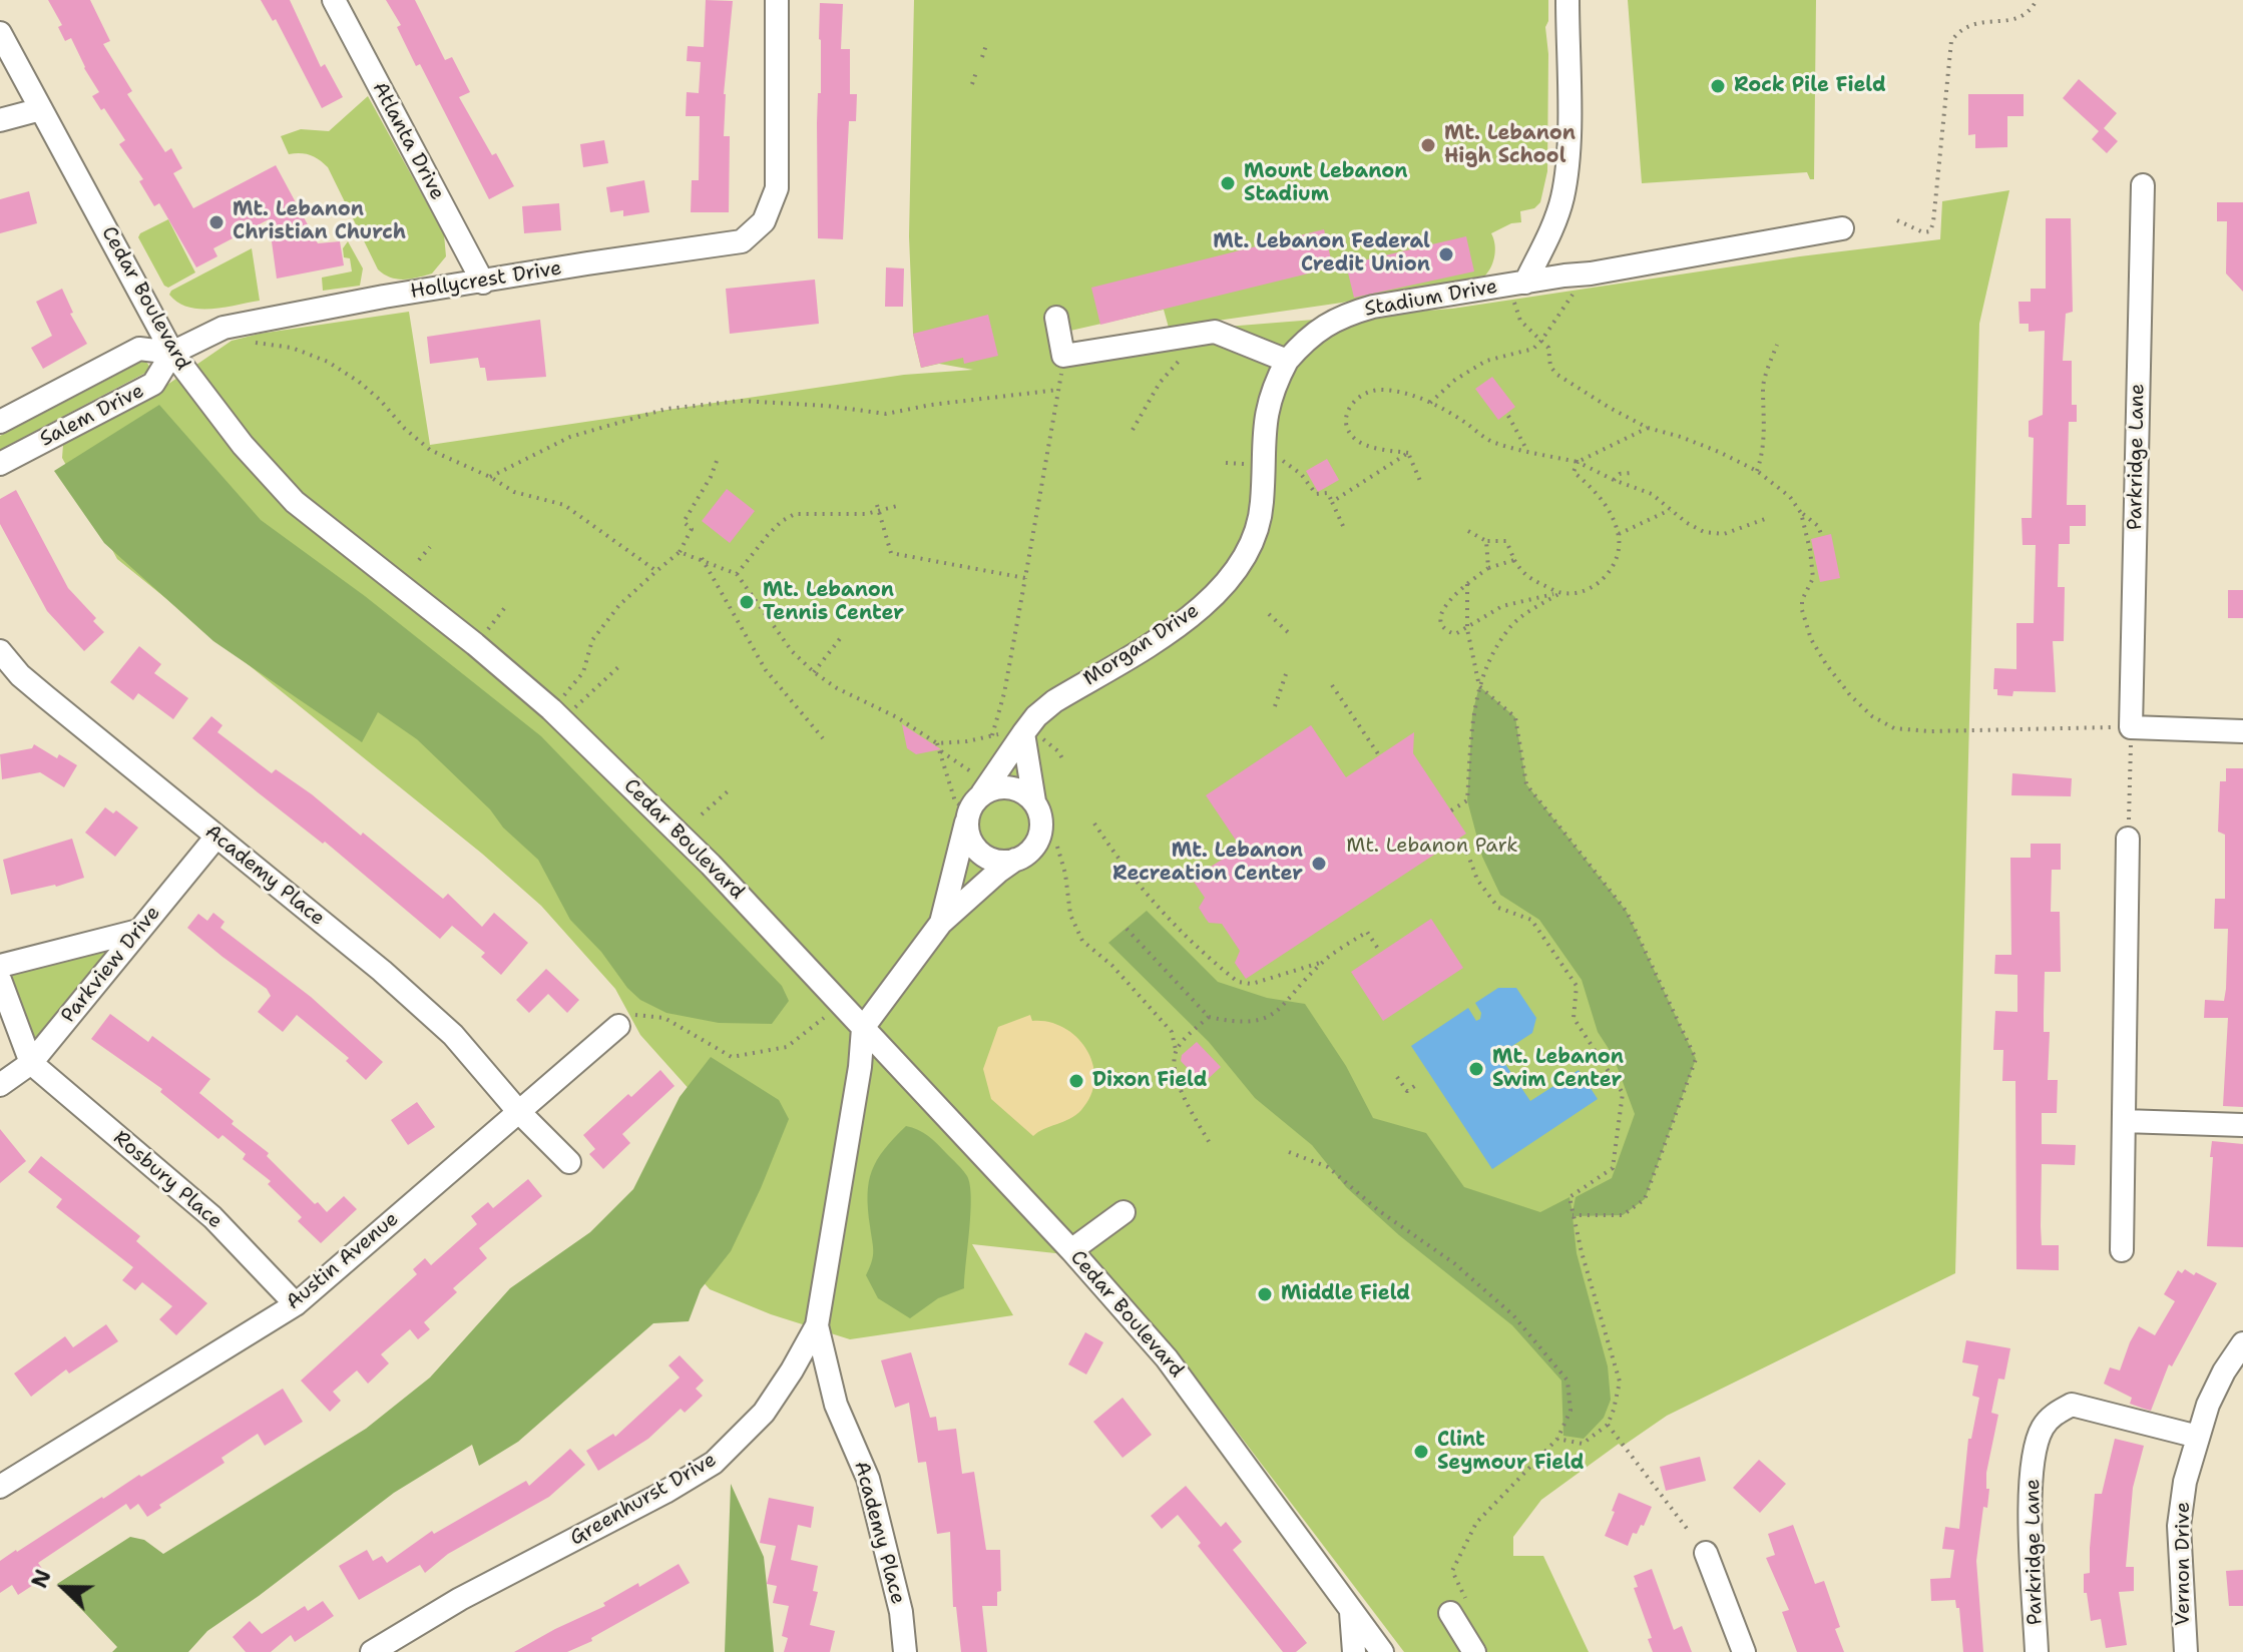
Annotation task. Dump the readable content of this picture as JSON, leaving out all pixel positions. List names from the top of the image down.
{
  "streets": {
    "street": [
      "Atlanta Drive",
      "Hollycrest Drive",
      "Cedar Boulevard",
      "Stadium Drive",
      "Salem Drive",
      "Parkridge Lane",
      "Morgan Drive",
      "Academy Place",
      "Parkview Drive",
      "Rosbury Place",
      "Austin Avenue",
      "Greenhurst Drive",
      "Vernon Drive"
    ]
  },
  "crossings": [
    ["Atlanta Drive", "Hollycrest Drive"],
    ["Hollycrest Drive", "Cedar Boulevard"],
    ["Hollycrest Drive", "Salem Drive"],
    ["Cedar Boulevard", "Salem Drive"],
    ["Cedar Boulevard", "Morgan Drive"],
    ["Cedar Boulevard", "Greenhurst Drive"],
    ["Stadium Drive", "Morgan Drive"],
    ["Parkridge Lane", "Vernon Drive"],
    ["Morgan Drive", "Greenhurst Drive"],
    ["Academy Place", "Parkview Drive"],
    ["Academy Place", "Austin Avenue"],
    ["Academy Place", "Greenhurst Drive"],
    ["Parkview Drive", "Rosbury Place"],
    ["Rosbury Place", "Austin Avenue"]
  ],
  "parks": ["Mt. Lebanon Park"],
  "places": [
    "Rock Pile Field",
    "Mt. Lebanon High School",
    "Mount Lebanon Stadium",
    "Mt. Lebanon Christian Church",
    "Mt. Lebanon Federal Credit Union",
    "Mt. Lebanon Tennis Center",
    "Mt. Lebanon Recreation Center",
    "Mt. Lebanon Swim Center",
    "Dixon Field",
    "Middle Field",
    "Clint Seymour Field"
  ],
  "north": "left"
}
